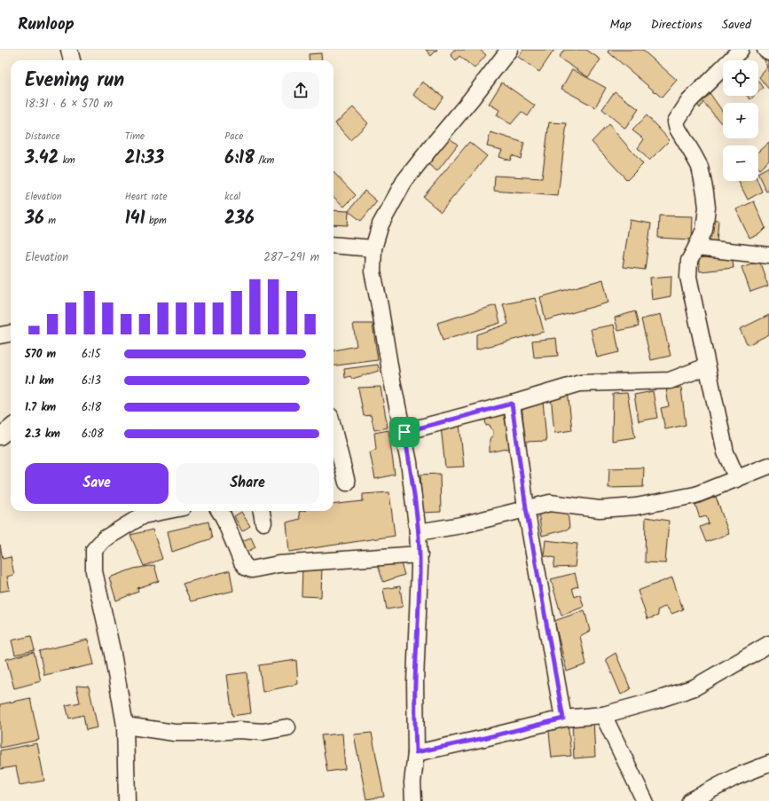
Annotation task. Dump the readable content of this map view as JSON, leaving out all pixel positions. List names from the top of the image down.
{
  "page": {
    "header": "Runloop",
    "nav": ["Map", "Directions", "Saved"],
    "map_buttons": ["+", "−"],
    "heading": ["Evening run", "18:31 · 6 × 570 m"],
    "stats": [
      ["Distance", "3.42 km"],
      ["Time", "21:33"],
      ["Pace", "6:18 /km"],
      ["Elevation", "36 m"],
      ["Heart rate", "141 bpm"],
      ["kcal", "236"]
    ],
    "chart": ["Elevation", "287–291 m"],
    "list": [
      {
        "name": "570 m",
        "note": "6:15"
      },
      {
        "name": "1.1 km",
        "note": "6:13"
      },
      {
        "name": "1.7 km",
        "note": "6:18"
      },
      {
        "name": "2.3 km",
        "note": "6:08"
      }
    ],
    "buttons": ["Save", "Share"]
  }
}
